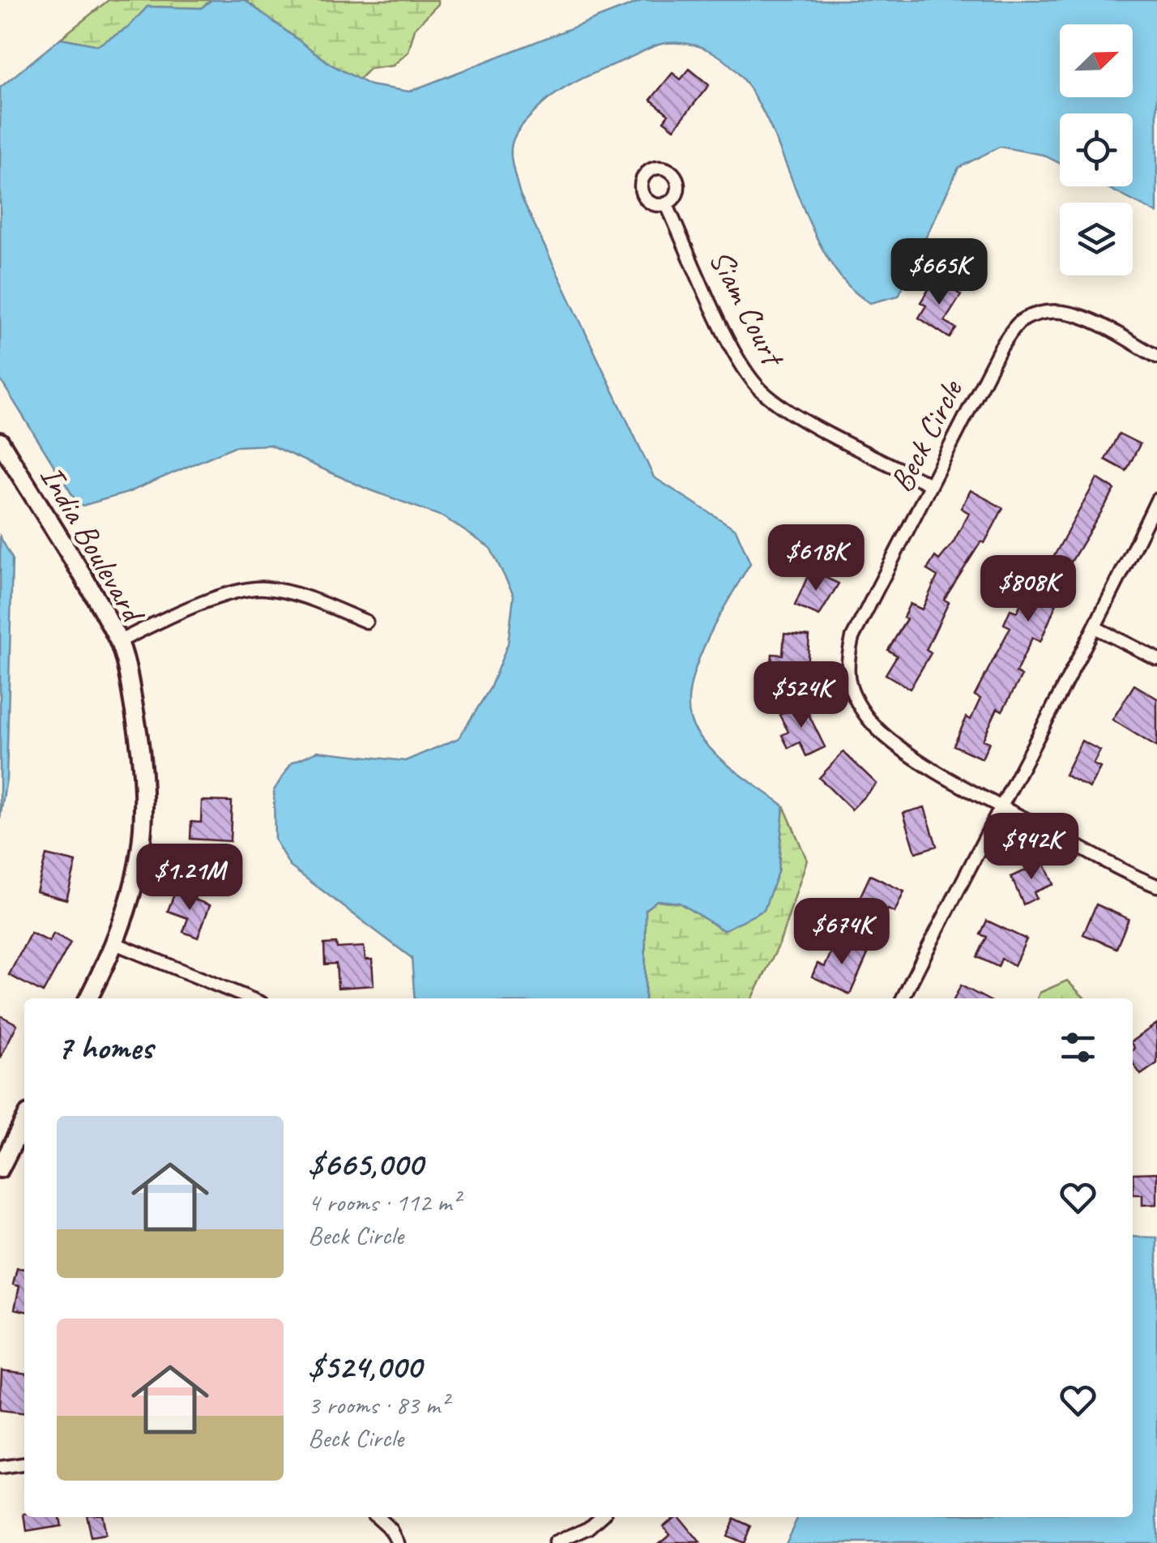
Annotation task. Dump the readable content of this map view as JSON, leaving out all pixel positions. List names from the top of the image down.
{
  "streets": {
    "street": ["Siam Court", "Beck Circle", "India Boulevard"]
  },
  "crossings": [
    ["Siam Court", "Beck Circle"]
  ],
  "north": "top right",
  "page": {
    "price": [
      "$665K",
      "$618K",
      "$808K",
      "$524K",
      "$942K",
      "$1.21M",
      "$674K"
    ],
    "heading": "7 homes",
    "list": [
      {
        "name": "$665,000",
        "note": "4 rooms · 112 m² · Beck Circle"
      },
      {
        "name": "$524,000",
        "note": "3 rooms · 83 m² · Beck Circle"
      }
    ]
  }
}
